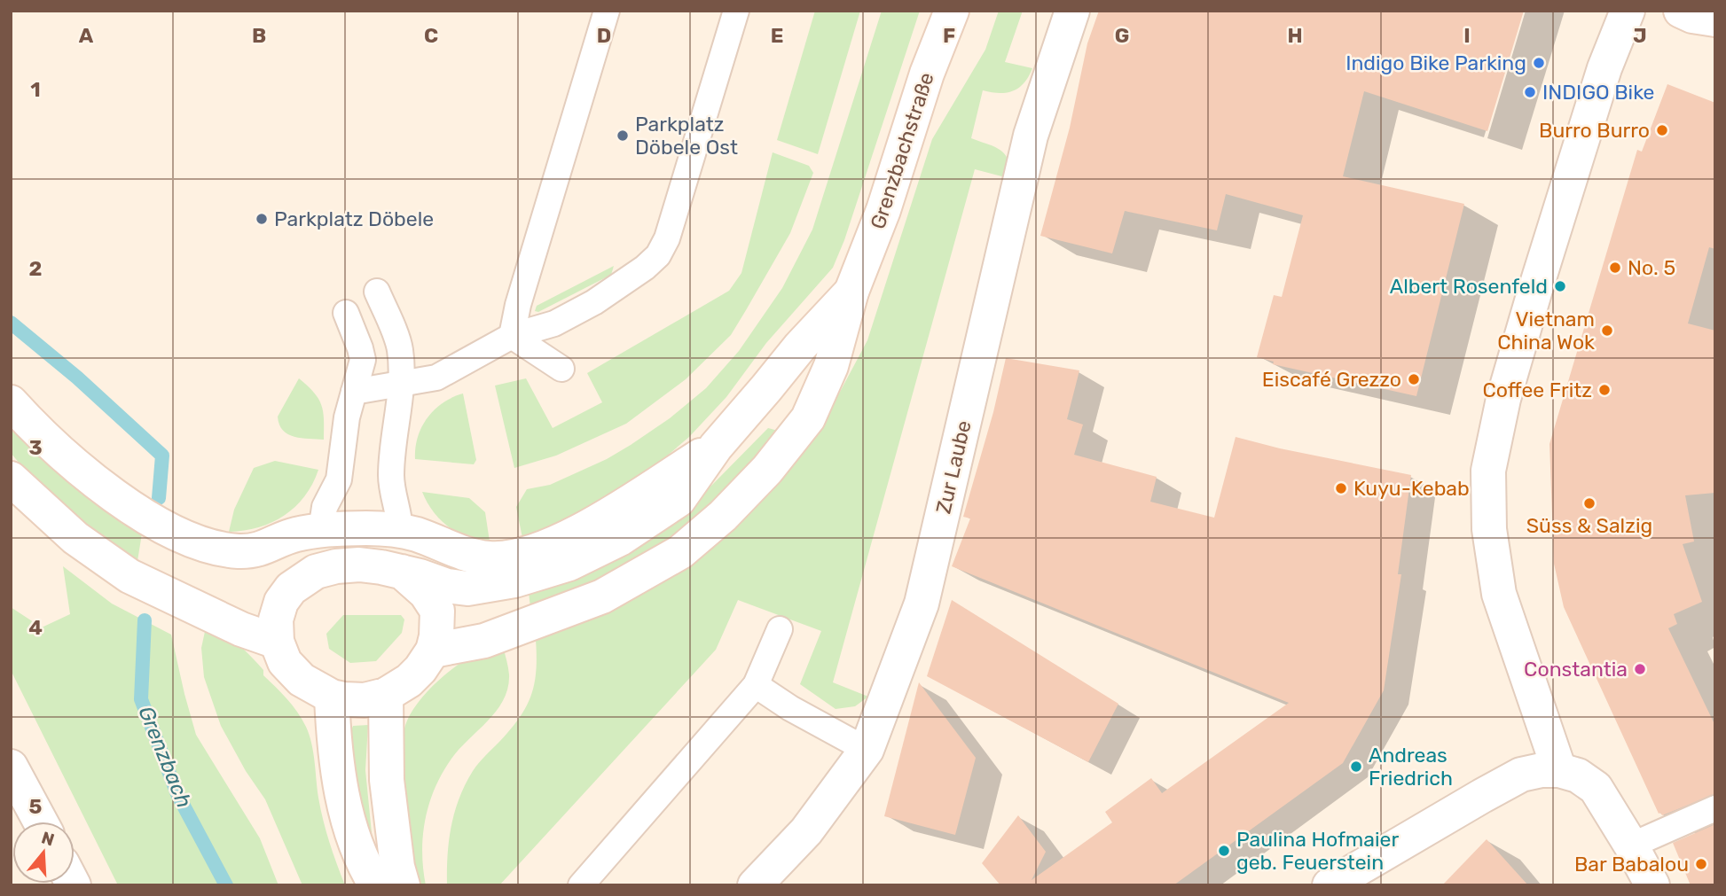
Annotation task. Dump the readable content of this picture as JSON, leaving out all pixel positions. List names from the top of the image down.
{
  "streets": {
    "street": ["Grenzbachstraße", "Zur Laube"]
  },
  "water": ["Grenzbach"],
  "places": [
    "Indigo Bike Parking",
    "INDIGO Bike",
    "Burro Burro",
    "Parkplatz Döbele Ost",
    "Parkplatz Döbele",
    "No. 5",
    "Albert Rosenfeld",
    "Vietnam China Wok",
    "Eiscafé Grezzo",
    "Coffee Fritz",
    "Kuyu-Kebab",
    "Süss & Salzig",
    "Constantia",
    "Andreas Friedrich",
    "Paulina Hofmaier geb. Feuerstein",
    "Bar Babalou"
  ],
  "north": "top",
  "grid": {
    "columns": [
      "A",
      "B",
      "C",
      "D",
      "E",
      "F",
      "G",
      "H",
      "I",
      "J"
    ],
    "rows": [
      "1",
      "2",
      "3",
      "4",
      "5"
    ]
  }
}
